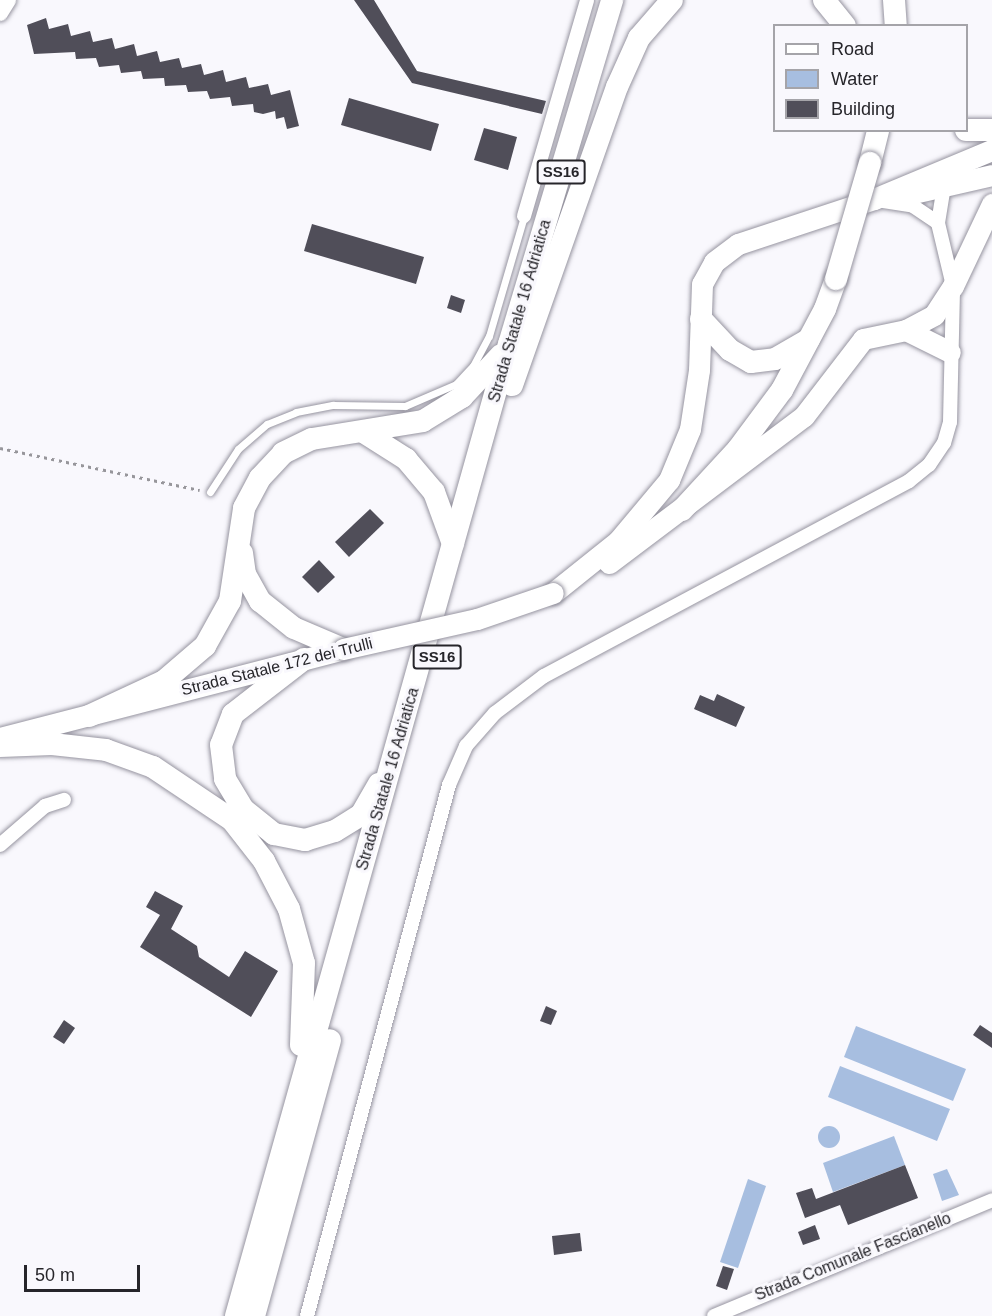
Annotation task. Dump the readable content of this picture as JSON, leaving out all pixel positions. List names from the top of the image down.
{
  "streets": {
    "highway": ["SS16", "Strada Statale 16 Adriatica"],
    "main road": ["Strada Statale 172 dei Trulli"],
    "street": ["Strada Comunale Fascianello"]
  },
  "legend": ["Road", "Water", "Building"],
  "scale_bar": "50 m"
}
